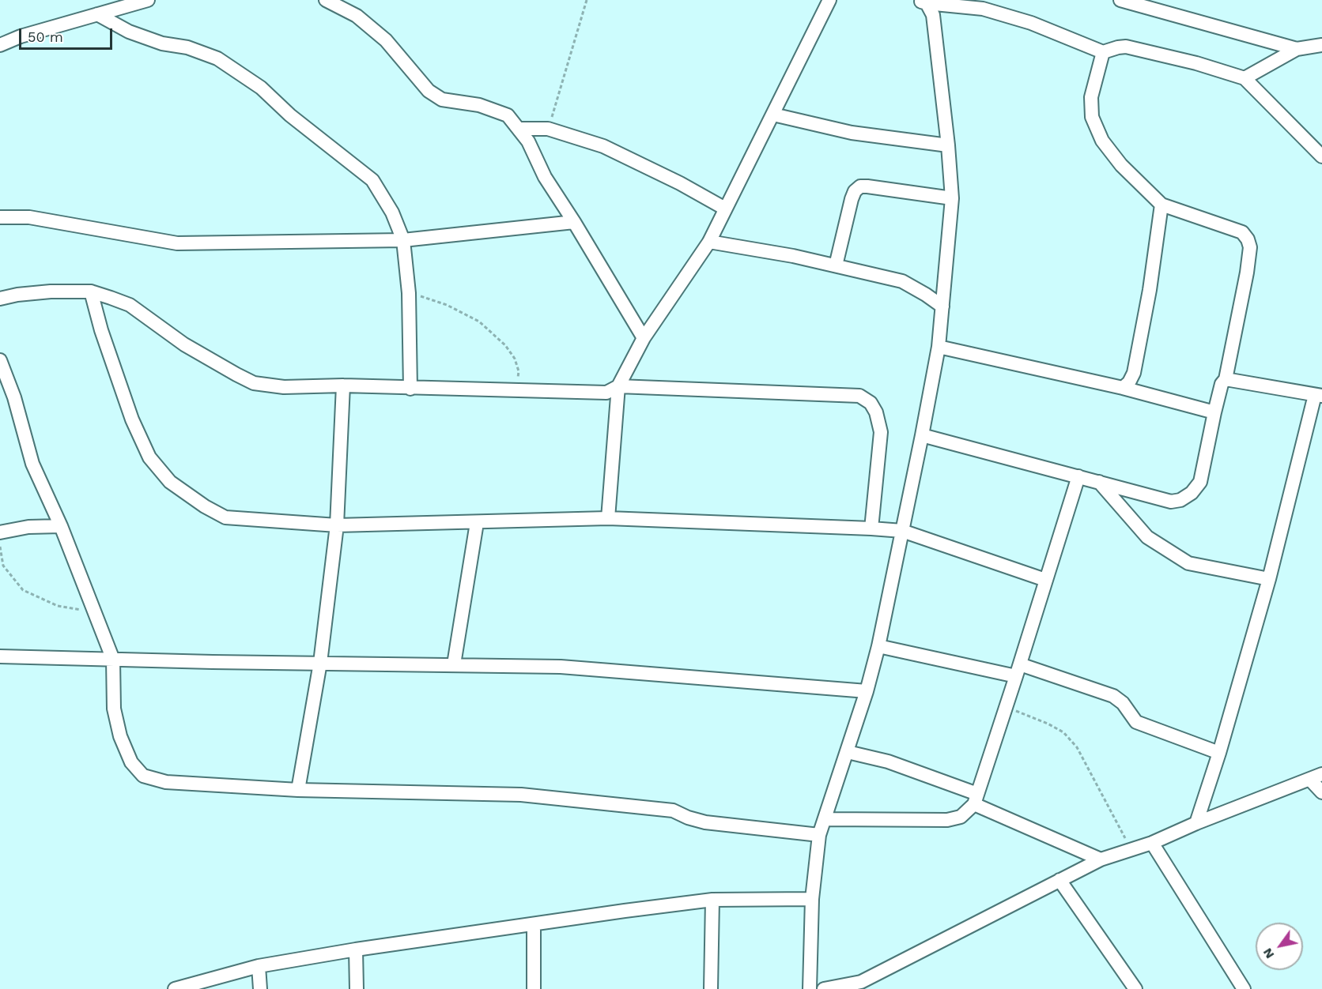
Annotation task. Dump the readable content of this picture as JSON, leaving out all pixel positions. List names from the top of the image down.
{
  "scale_bar": "50 m",
  "north": "bottom left"
}
